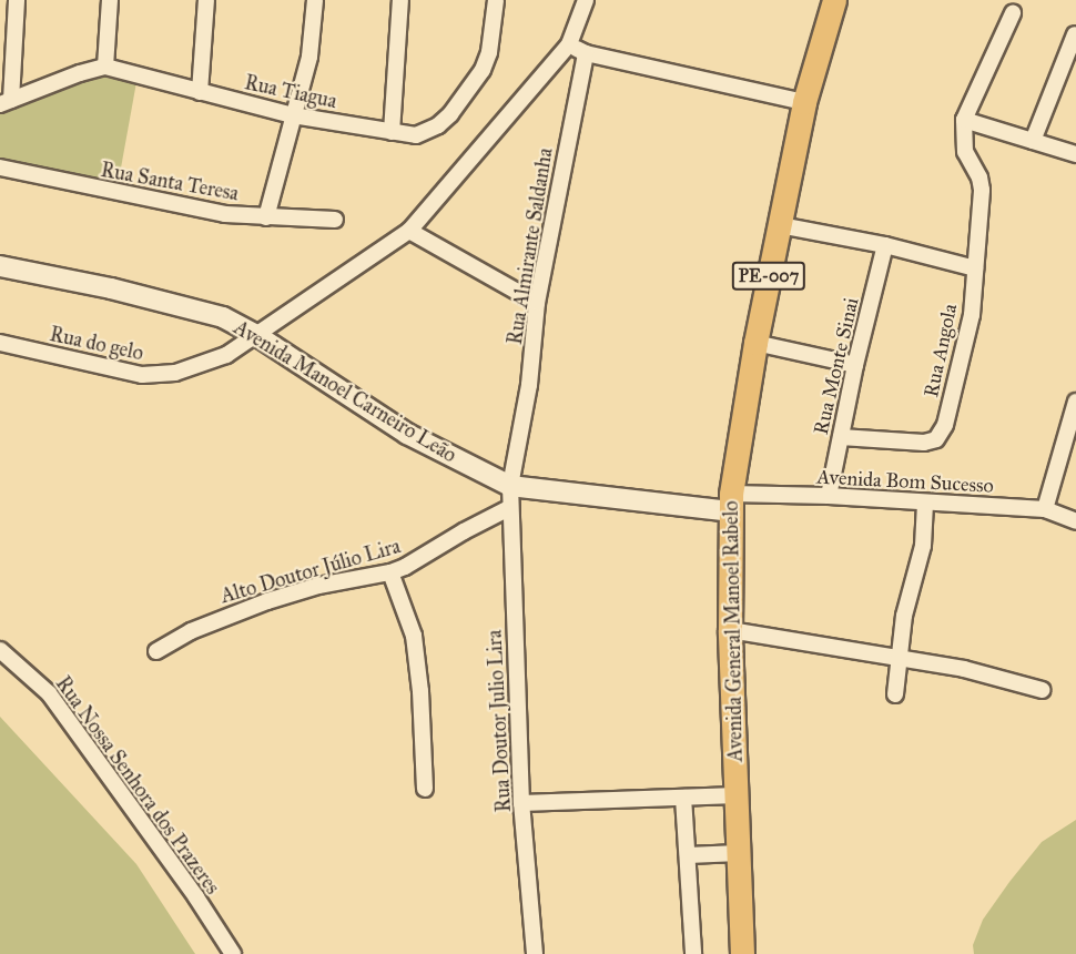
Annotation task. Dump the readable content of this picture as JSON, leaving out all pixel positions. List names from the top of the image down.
{
  "streets": {
    "main road": ["PE-007", "Avenida Manoel Carneiro Leão", "Avenida General Manoel Rabelo"],
    "street": [
      "Rua Tiagua",
      "Rua Santa Teresa",
      "Rua Almirante Saldanha",
      "Rua do gelo",
      "Rua Angola",
      "Rua Monte Sinai",
      "Avenida Bom Sucesso",
      "Alto Doutor Júlio Lira",
      "Rua Doutor Julio Lira",
      "Rua Nossa Senhora dos Prazeres"
    ]
  },
  "crossings": [
    ["Rua Almirante Saldanha", "Avenida Manoel Carneiro Leão"],
    ["Rua Almirante Saldanha", "Rua Doutor Julio Lira"],
    ["Rua do gelo", "Avenida Manoel Carneiro Leão"],
    ["Rua Angola", "Rua Monte Sinai"],
    ["Rua Monte Sinai", "Avenida Bom Sucesso"],
    ["Avenida Manoel Carneiro Leão", "Avenida Bom Sucesso"],
    ["Avenida Manoel Carneiro Leão", "Avenida General Manoel Rabelo"],
    ["Avenida Manoel Carneiro Leão", "Rua Doutor Julio Lira"],
    ["Avenida Bom Sucesso", "Avenida General Manoel Rabelo"],
    ["Alto Doutor Júlio Lira", "Rua Doutor Julio Lira"]
  ]
}
